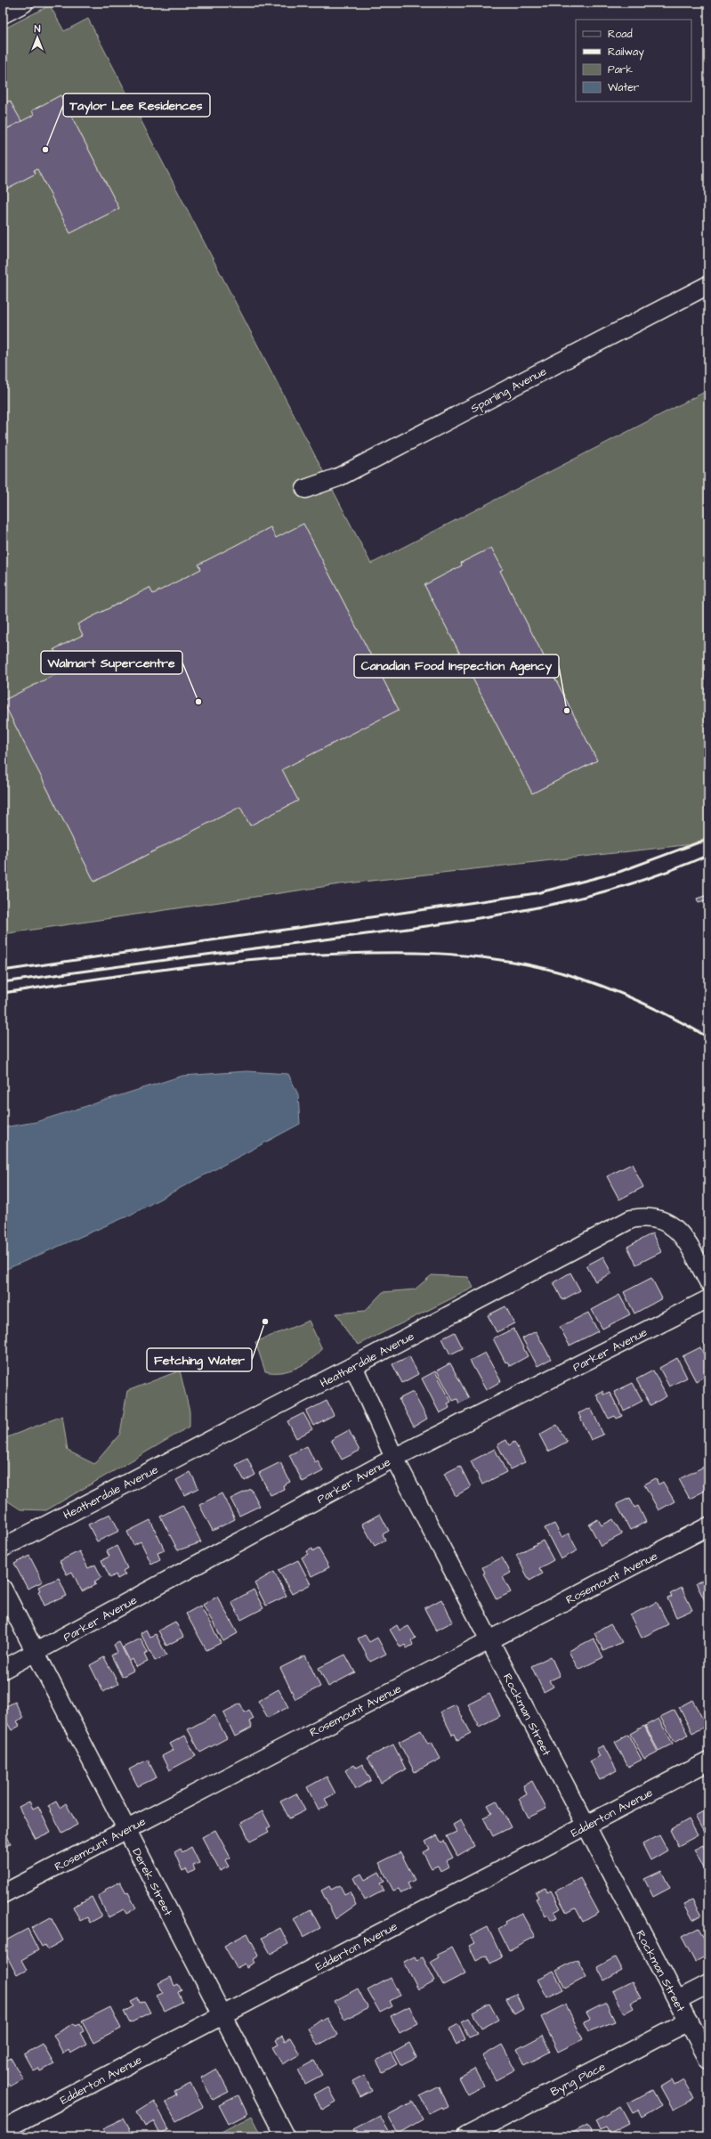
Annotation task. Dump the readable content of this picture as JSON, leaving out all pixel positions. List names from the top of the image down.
{
  "streets": {
    "street": [
      "Sparling Avenue",
      "Parker Avenue",
      "Heatherdale Avenue",
      "Rosemount Avenue",
      "Rockman Street",
      "Edderton Avenue",
      "Derek Street",
      "Byng Place"
    ]
  },
  "crossings": [
    ["Parker Avenue", "Rockman Street"],
    ["Parker Avenue", "Derek Street"],
    ["Heatherdale Avenue", "Rockman Street"],
    ["Rosemount Avenue", "Rockman Street"],
    ["Rosemount Avenue", "Derek Street"],
    ["Rockman Street", "Edderton Avenue"],
    ["Rockman Street", "Byng Place"],
    ["Edderton Avenue", "Derek Street"]
  ],
  "places": [
    "Taylor Lee Residences",
    "Walmart Supercentre",
    "Canadian Food Inspection Agency",
    "Fetching Water"
  ],
  "legend": [
    "Road",
    "Railway",
    "Park",
    "Water"
  ],
  "north": "top"
}
